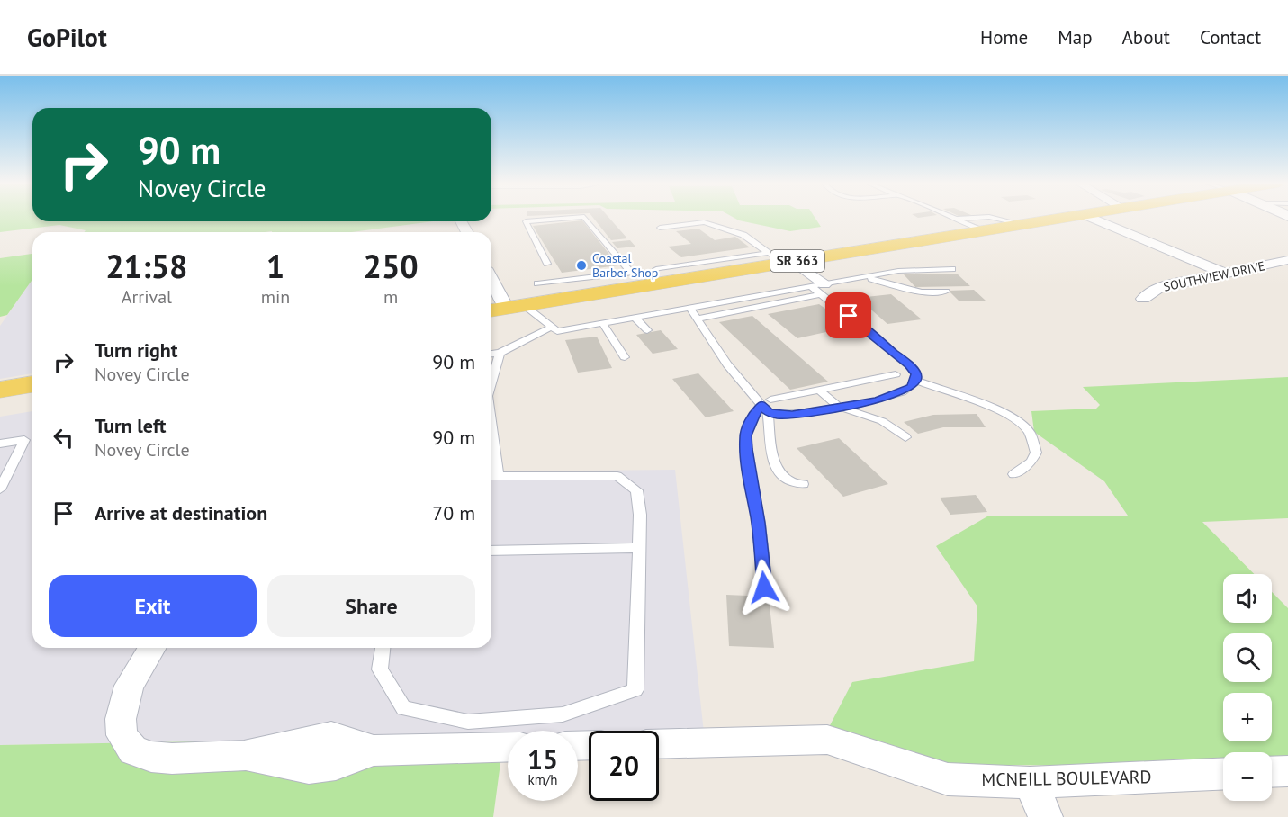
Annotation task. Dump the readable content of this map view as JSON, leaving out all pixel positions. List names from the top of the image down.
{
  "streets": {
    "main road": ["SR 363"],
    "street": ["SOUTHVIEW DRIVE", "MCNEILL BOULEVARD"]
  },
  "places": ["Coastal Barber Shop"],
  "page": {
    "header": "GoPilot",
    "nav": [
      "Home",
      "Map",
      "About",
      "Contact"
    ],
    "turn": ["90 m", "Novey Circle"],
    "eta": [
      "21:58",
      "Arrival",
      "1",
      "min",
      "250",
      "m"
    ],
    "list": [
      {
        "name": "Turn right",
        "note": "Novey Circle",
        "value": "90 m"
      },
      {
        "name": "Turn left",
        "note": "Novey Circle",
        "value": "90 m"
      },
      {
        "name": "Arrive at destination",
        "value": "70 m"
      }
    ],
    "buttons": ["Exit", "Share"],
    "map_buttons": ["+", "−"],
    "speed": "15 km/h",
    "limit": "20"
  }
}
